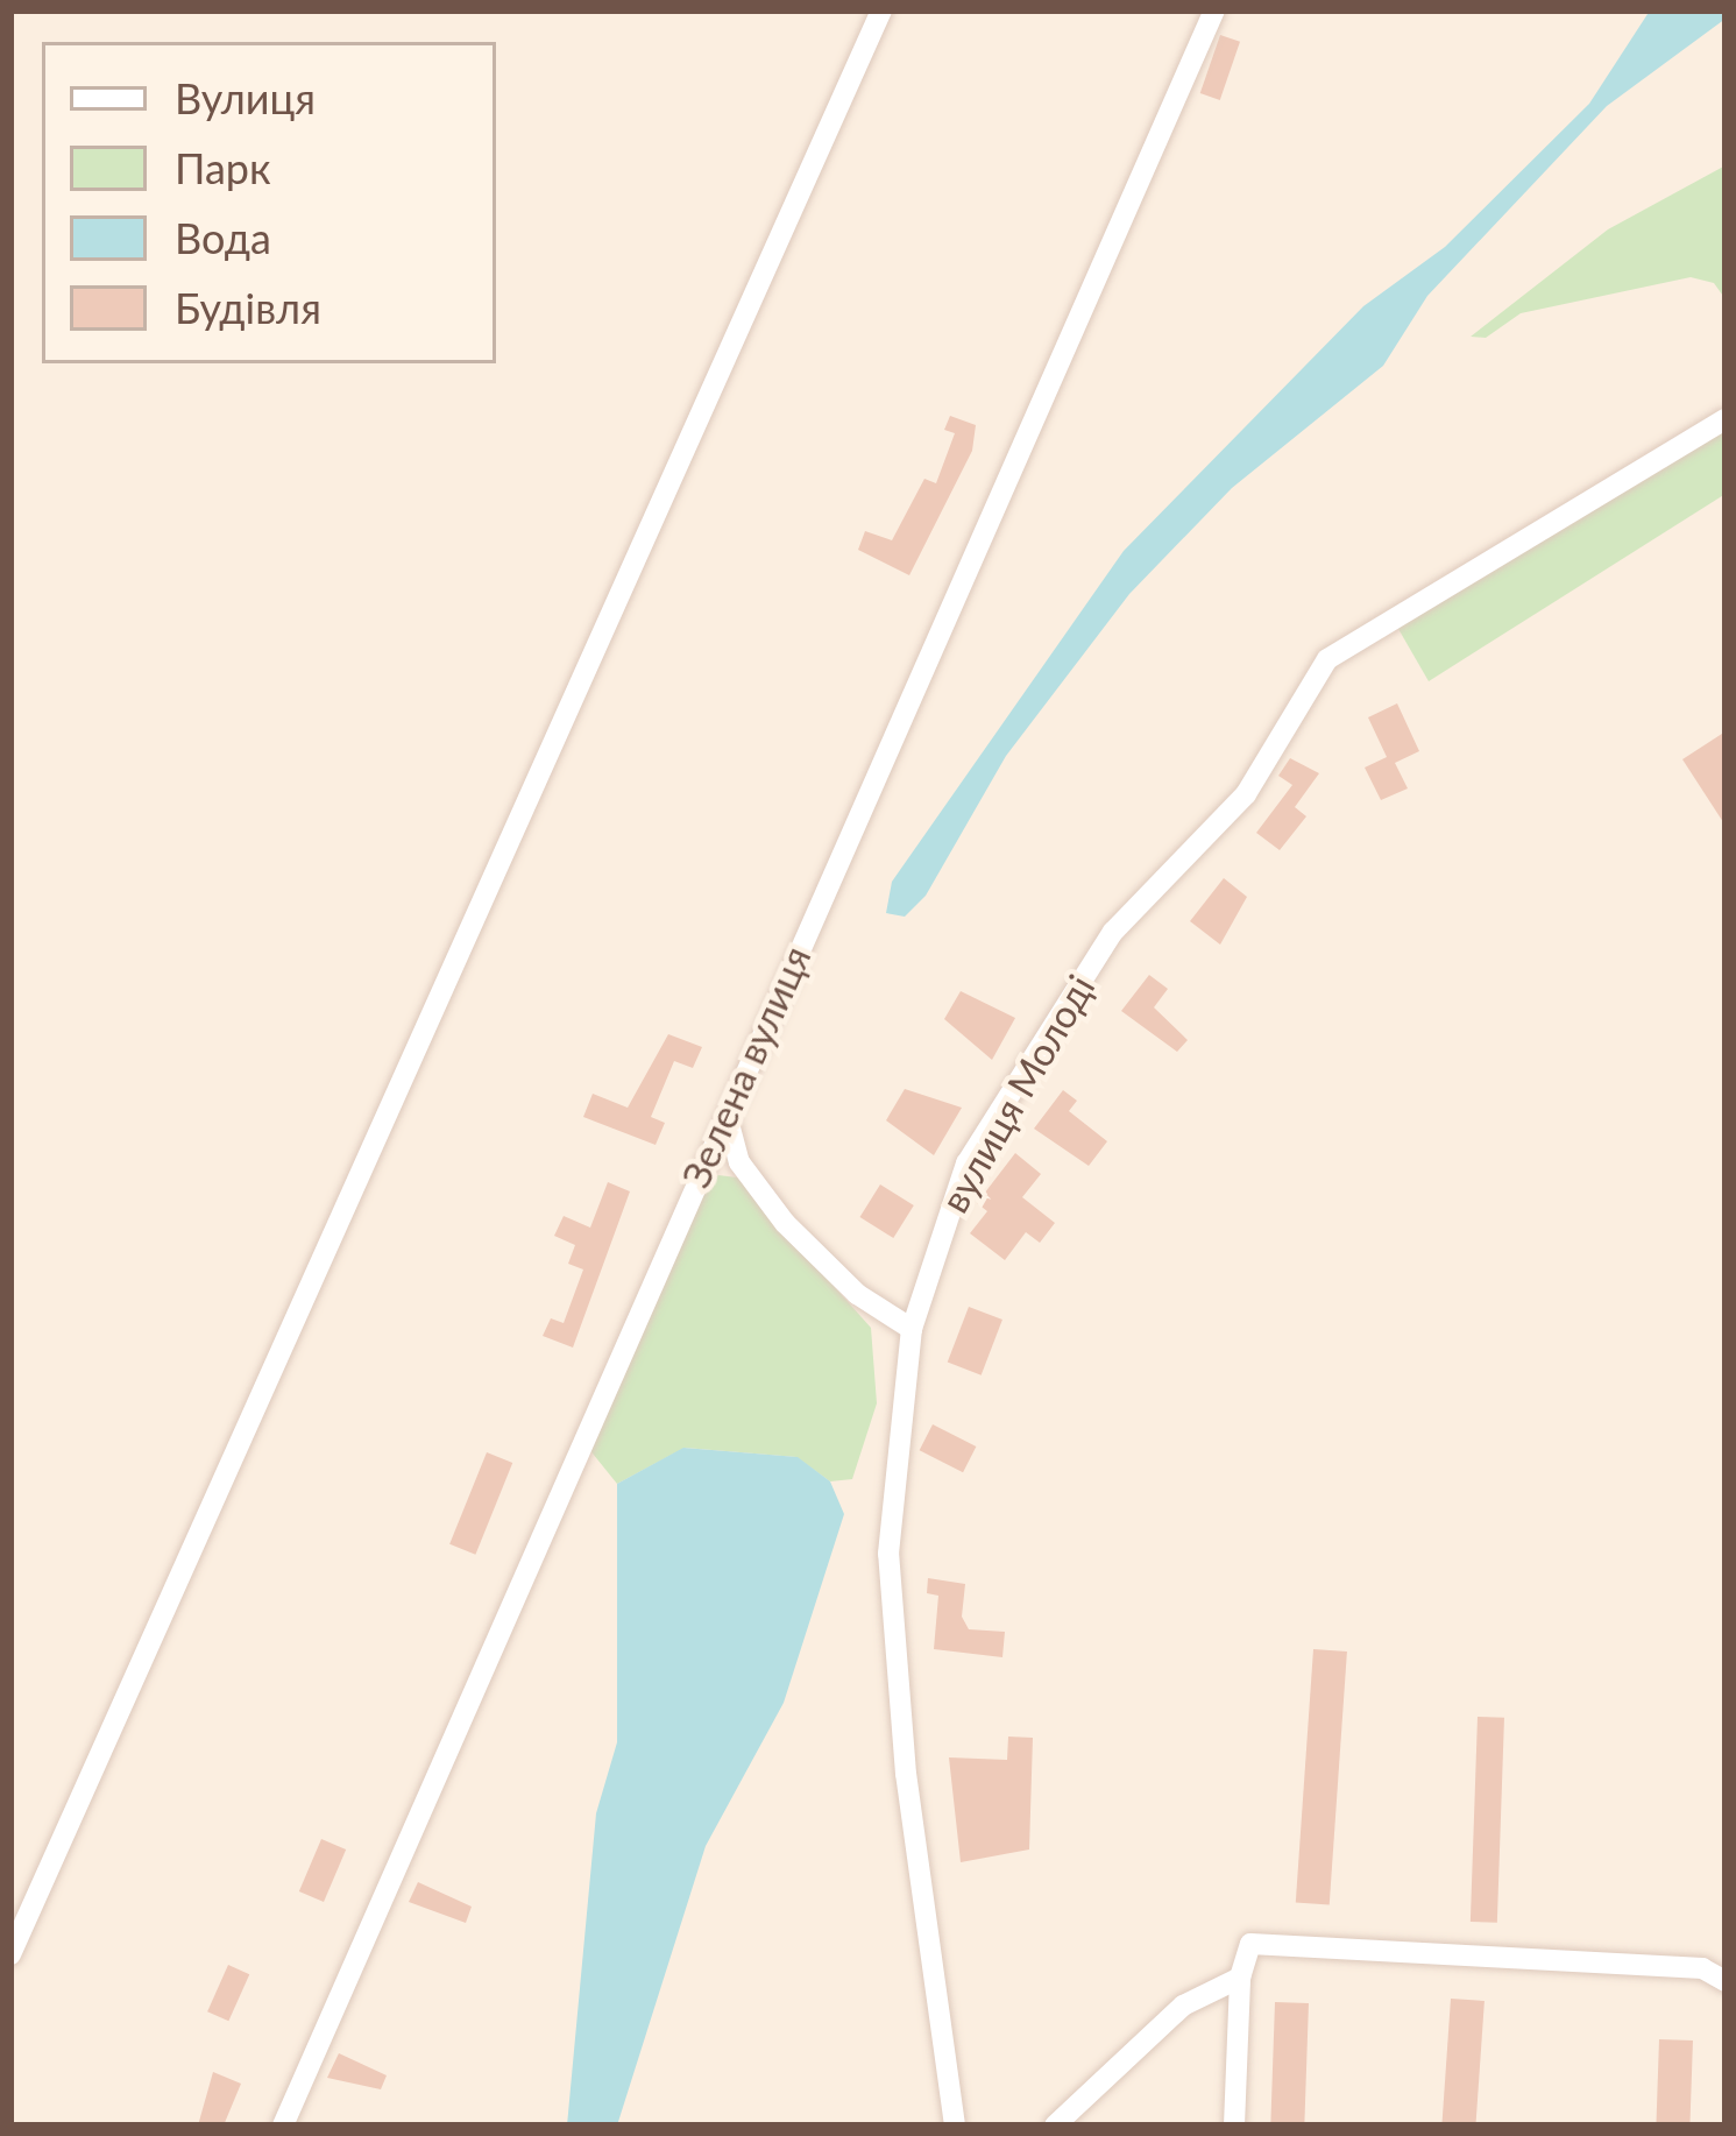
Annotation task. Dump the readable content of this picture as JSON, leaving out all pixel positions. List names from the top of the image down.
{
  "streets": {
    "street": ["Зелена вулиця", "вулиця Молоді"]
  },
  "legend": [
    "Вулиця",
    "Парк",
    "Вода",
    "Будівля"
  ]
}
